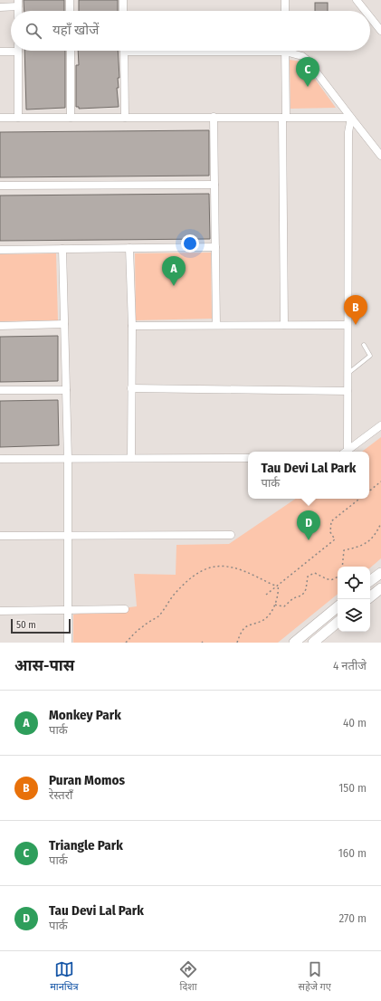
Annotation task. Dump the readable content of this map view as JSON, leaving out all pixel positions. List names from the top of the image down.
{
  "scale_bar": "50 m",
  "page": {
    "search": "यहाँ खोजें",
    "pins": [
      "C",
      "A",
      "B",
      "D"
    ],
    "popup": ["Tau Devi Lal Park", "पार्क"],
    "scale": "50 m",
    "heading": ["आस-पास", "4 नतीजे"],
    "list": [
      {
        "mark": "A",
        "name": "Monkey Park",
        "note": "पार्क",
        "value": "40 m"
      },
      {
        "mark": "B",
        "name": "Puran Momos",
        "note": "रेस्तराँ",
        "value": "150 m"
      },
      {
        "mark": "C",
        "name": "Triangle Park",
        "note": "पार्क",
        "value": "160 m"
      },
      {
        "mark": "D",
        "name": "Tau Devi Lal Park",
        "note": "पार्क",
        "value": "270 m"
      }
    ],
    "nav": ["मानचित्र", "दिशा", "सहेजे गए"]
  }
}
